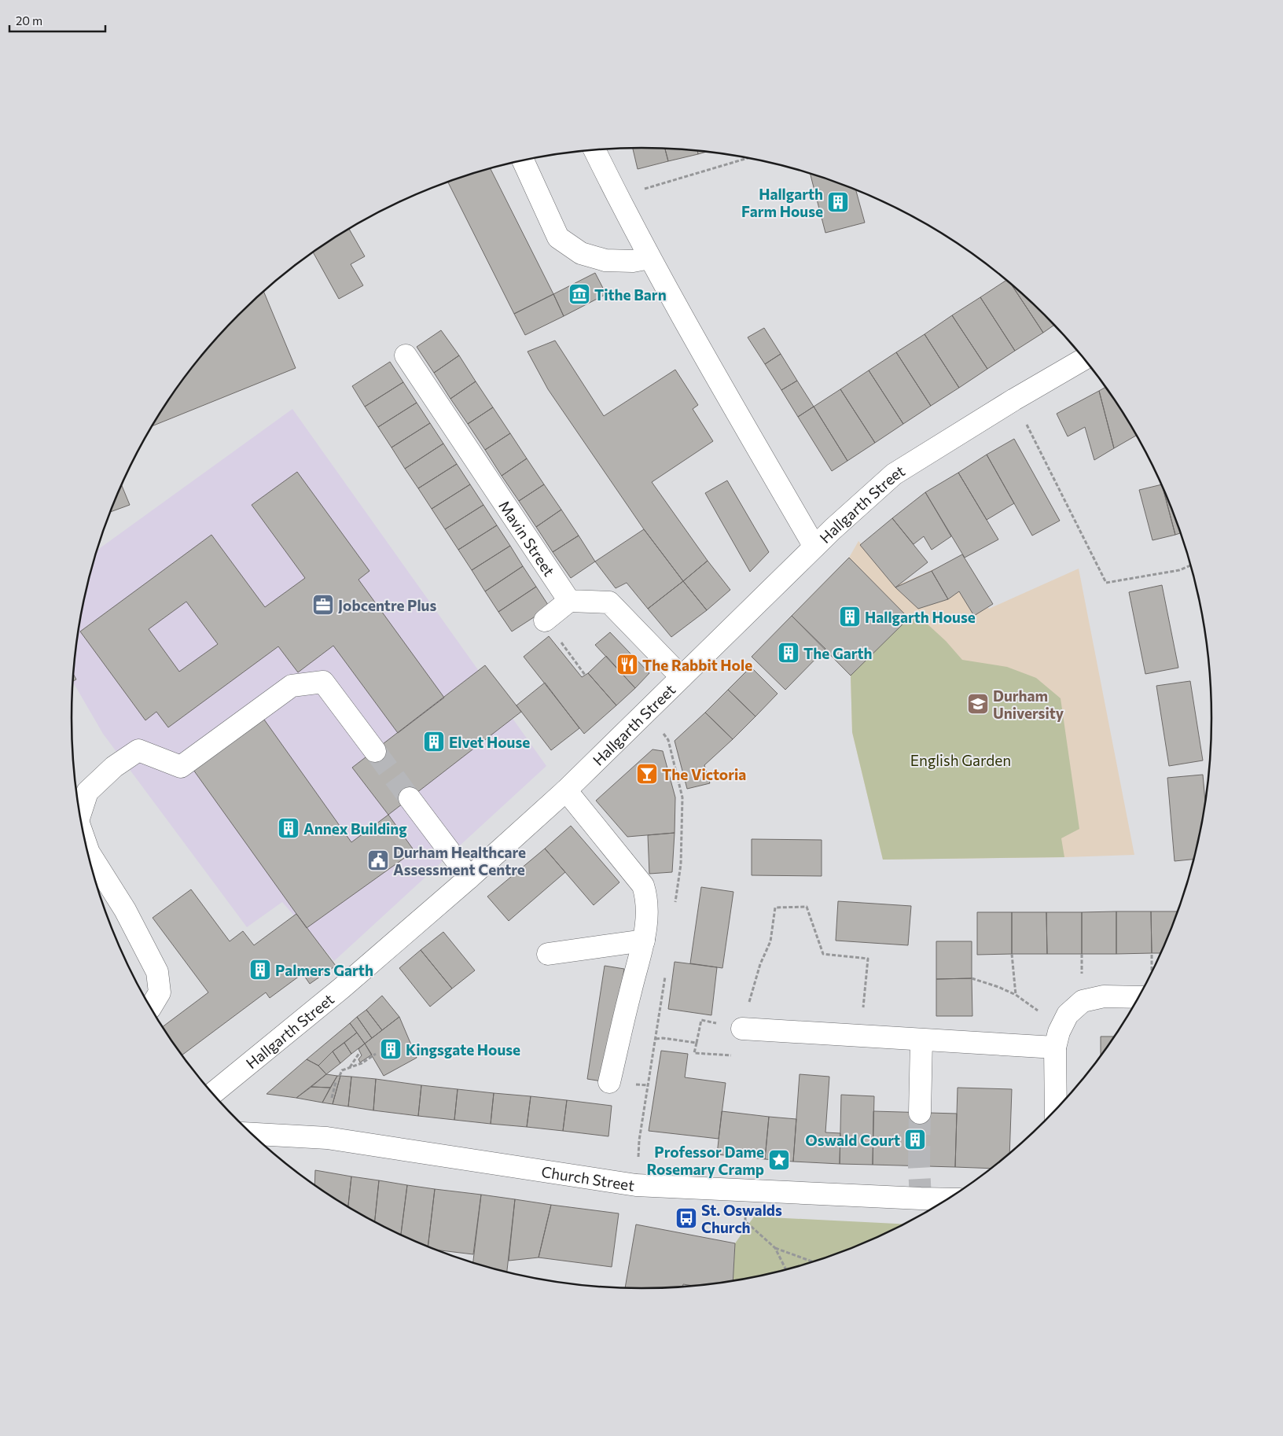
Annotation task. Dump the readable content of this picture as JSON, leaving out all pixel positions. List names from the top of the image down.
{
  "streets": {
    "street": ["Hallgarth Street", "Mavin Street", "Church Street"]
  },
  "parks": ["English Garden"],
  "places": {
    "building": [
      "Hallgarth Farm House",
      "Hallgarth House",
      "The Garth",
      "Elvet House",
      "Annex Building",
      "Palmers Garth",
      "Kingsgate House",
      "Oswald Court"
    ],
    "museum": ["Tithe Barn"],
    "office": ["Jobcentre Plus"],
    "restaurant": ["The Rabbit Hole"],
    "school or university": ["Durham University"],
    "bar": ["The Victoria"],
    "public building": ["Durham Healthcare Assessment Centre"],
    "place": ["Professor Dame Rosemary Cramp"],
    "bus stop": ["St. Oswalds Church"]
  },
  "scale_bar": "20 m"
}
